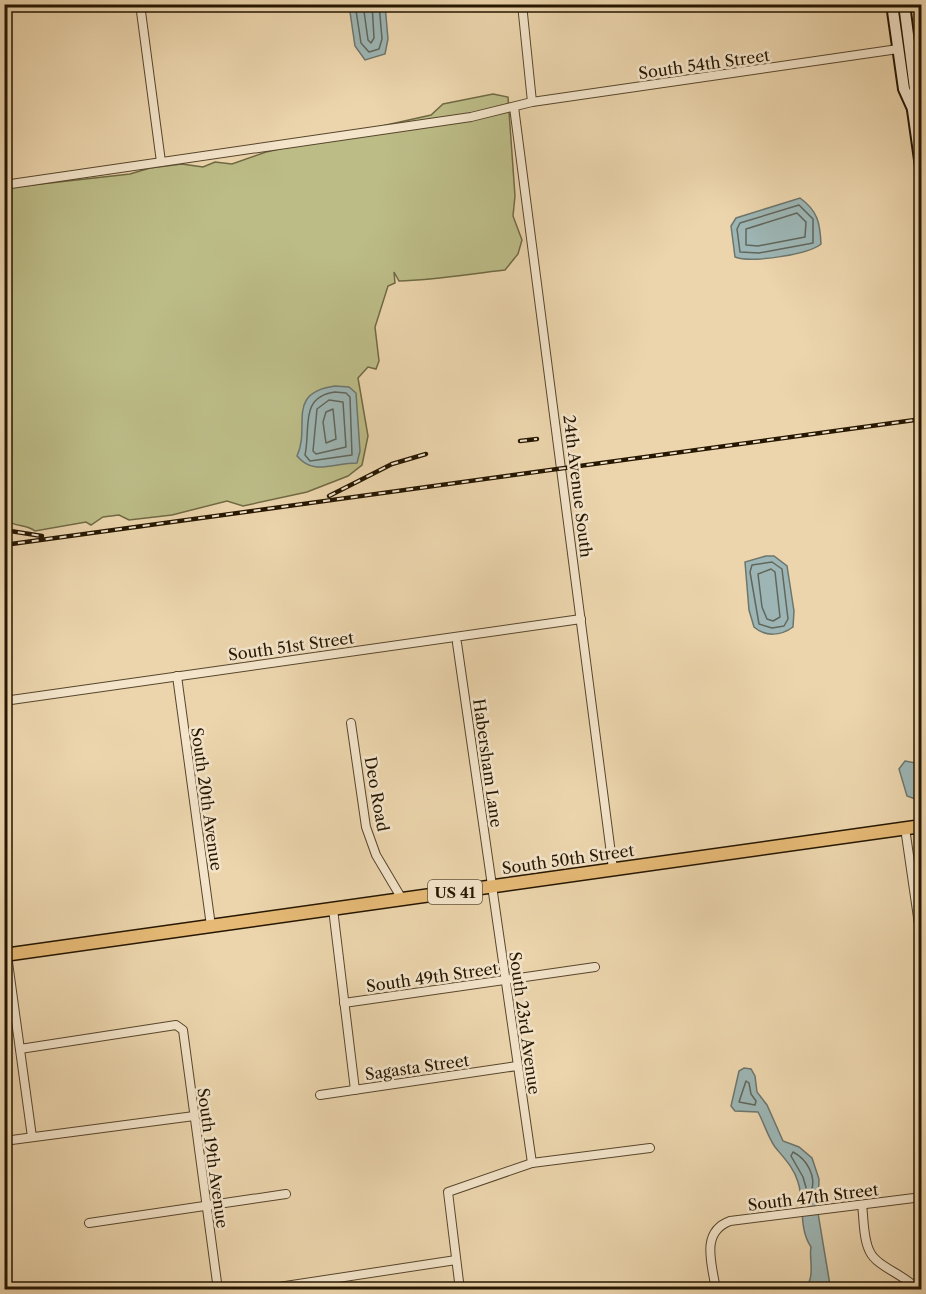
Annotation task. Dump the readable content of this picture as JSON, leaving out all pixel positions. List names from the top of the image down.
{
  "streets": {
    "main road": ["South 50th Street", "US 41"],
    "street": [
      "South 54th Street",
      "24th Avenue South",
      "South 51st Street",
      "Habersham Lane",
      "Deo Road",
      "South 20th Avenue",
      "South 49th Street",
      "South 23rd Avenue",
      "Sagasta Street",
      "South 19th Avenue",
      "South 47th Street"
    ]
  },
  "crossings": [
    ["South 54th Street", "24th Avenue South"],
    ["24th Avenue South", "South 51st Street"],
    ["24th Avenue South", "South 50th Street"],
    ["South 51st Street", "South 20th Avenue"],
    ["Habersham Lane", "South 50th Street"],
    ["Habersham Lane", "South 23rd Avenue"],
    ["Deo Road", "South 50th Street"],
    ["South 20th Avenue", "South 50th Street"],
    ["South 50th Street", "South 23rd Avenue"],
    ["South 49th Street", "South 23rd Avenue"],
    ["South 23rd Avenue", "Sagasta Street"]
  ]
}
